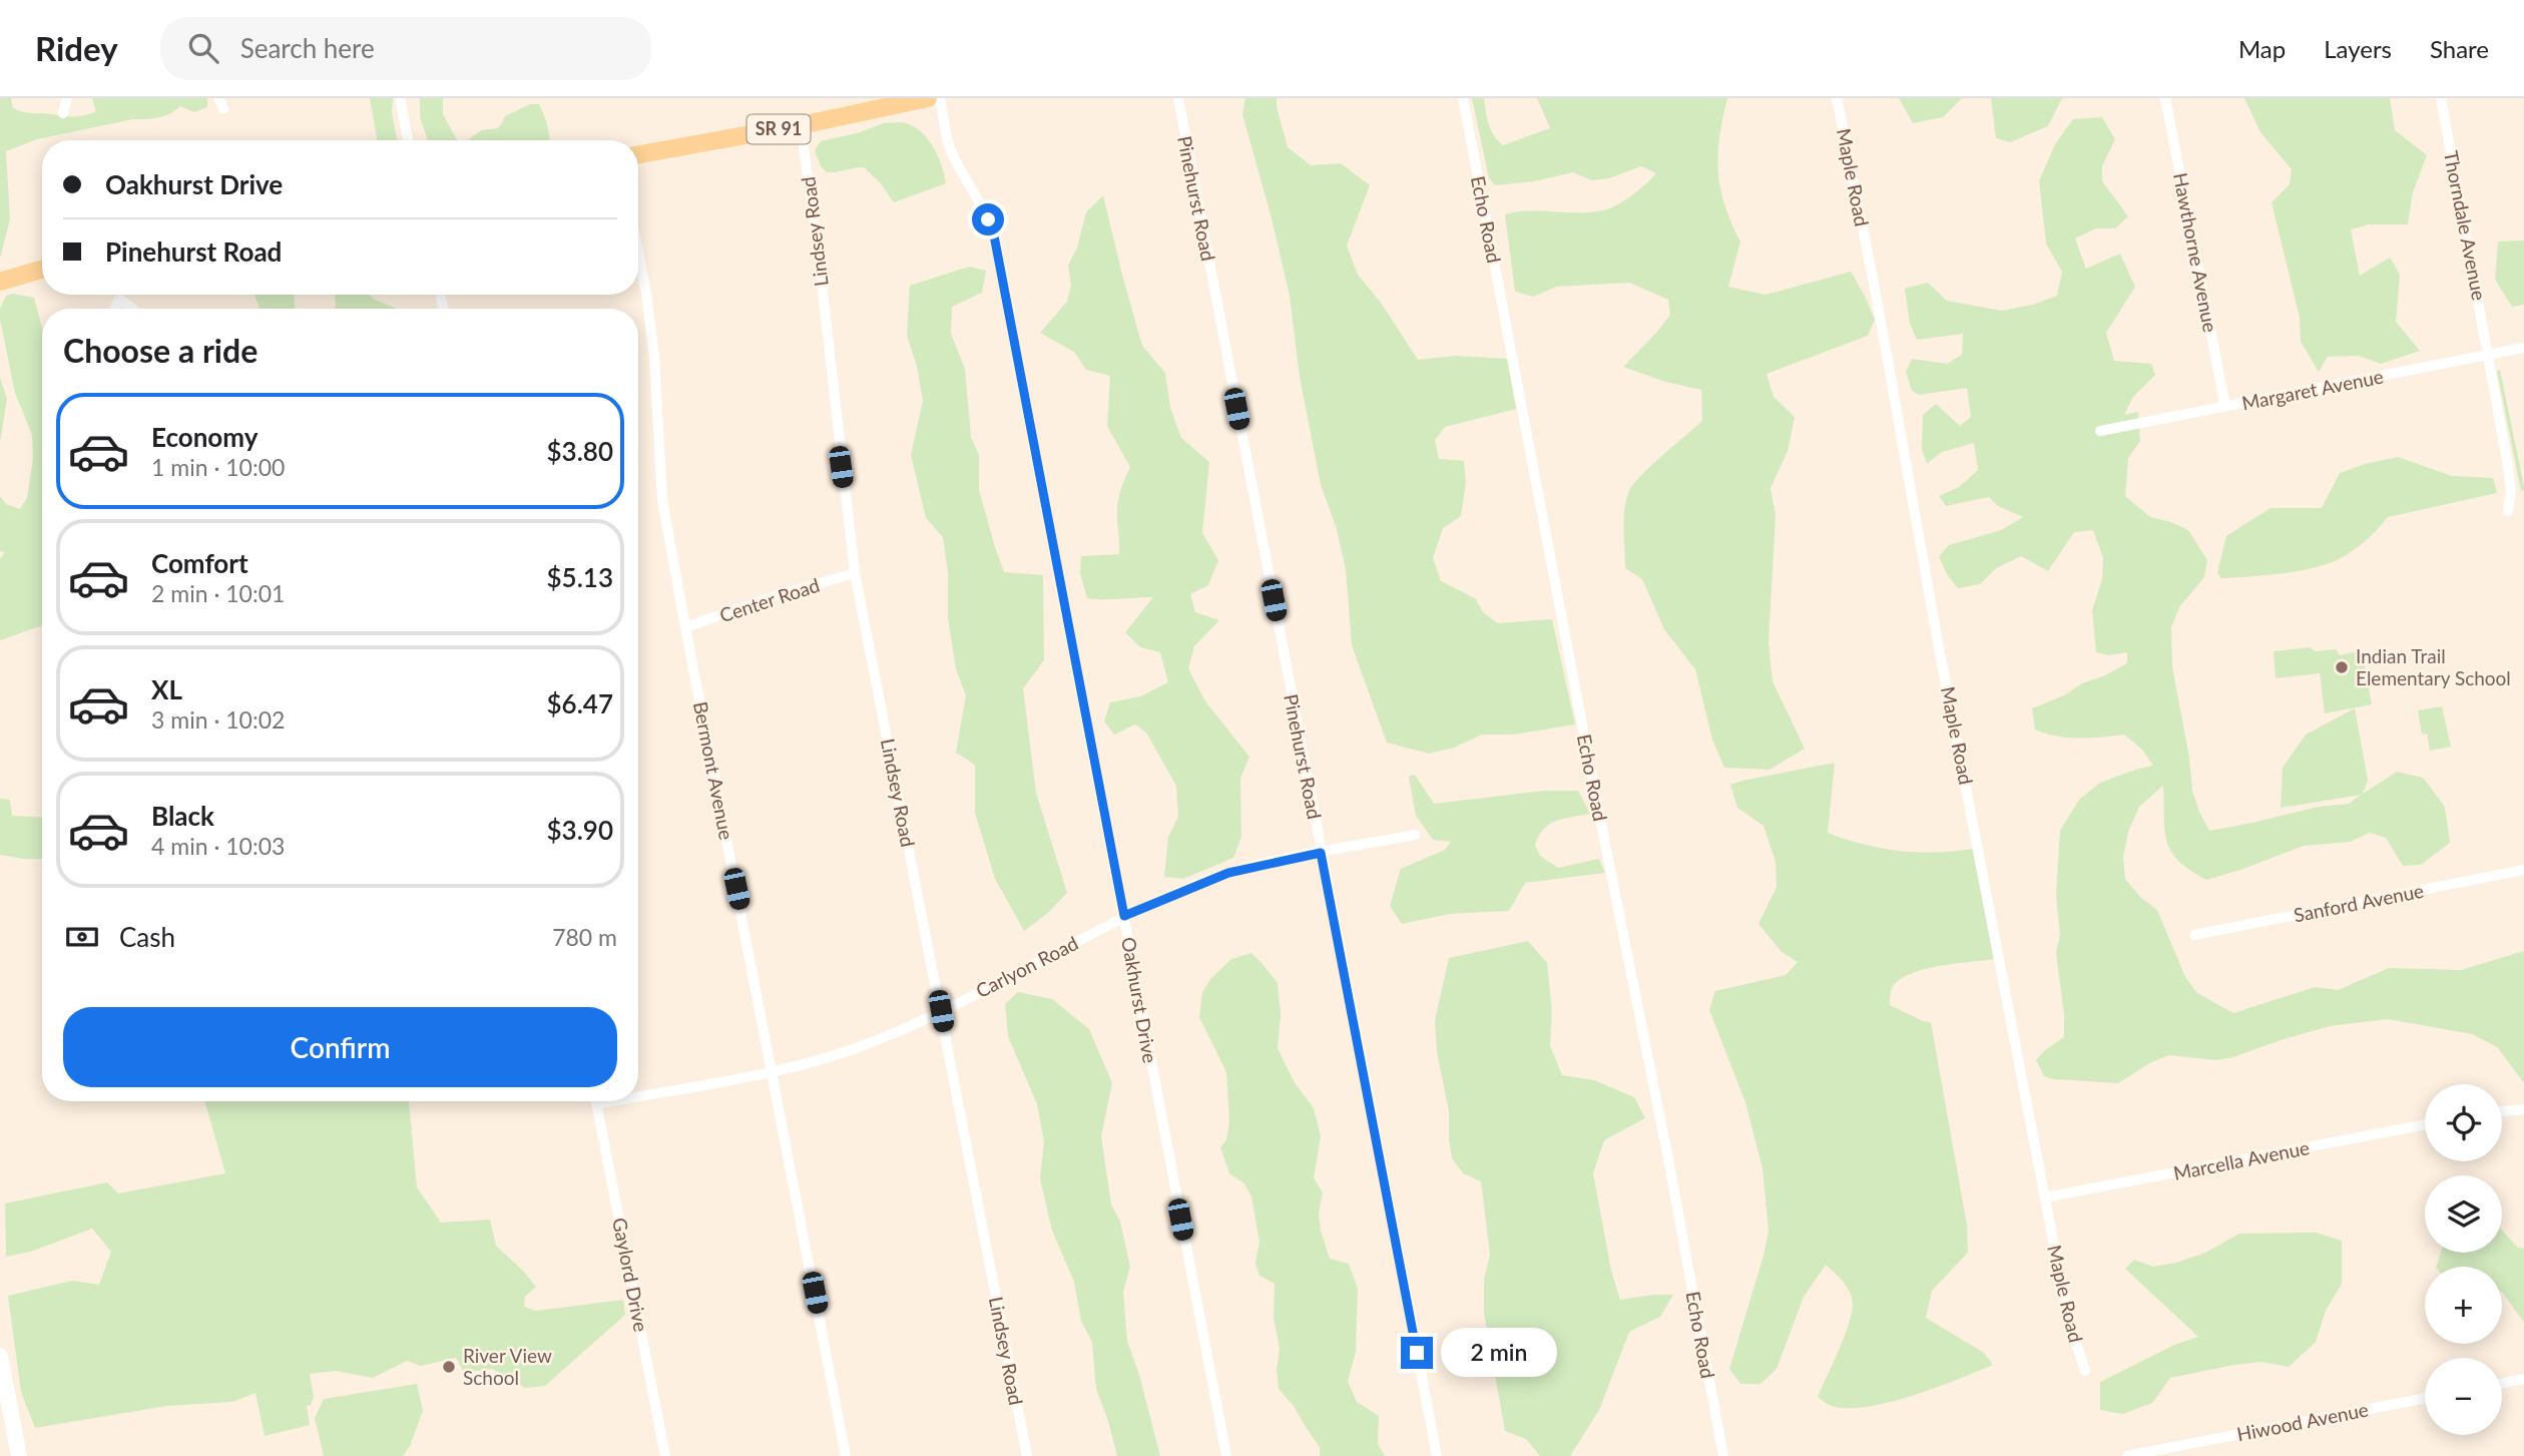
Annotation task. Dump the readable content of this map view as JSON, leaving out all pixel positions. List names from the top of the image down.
{
  "streets": {
    "main road": ["SR 91"],
    "street": [
      "Maple Road",
      "Pinehurst Road",
      "Echo Road",
      "Thorndale Avenue",
      "Lindsey Road",
      "Hawthorne Avenue",
      "Margaret Avenue",
      "Center Road",
      "Bermont Avenue",
      "Sanford Avenue",
      "Carlyon Road",
      "Oakhurst Drive",
      "Marcella Avenue",
      "Gaylord Drive",
      "Hiwood Avenue"
    ]
  },
  "crossings": [
    ["SR 91", "Lindsey Road"],
    ["Maple Road", "Marcella Avenue"],
    ["Pinehurst Road", "Carlyon Road"],
    ["Thorndale Avenue", "Margaret Avenue"],
    ["Lindsey Road", "Center Road"],
    ["Lindsey Road", "Carlyon Road"],
    ["Hawthorne Avenue", "Margaret Avenue"],
    ["Center Road", "Bermont Avenue"],
    ["Bermont Avenue", "Carlyon Road"],
    ["Carlyon Road", "Oakhurst Drive"],
    ["Carlyon Road", "Gaylord Drive"]
  ],
  "places": ["Indian Trail Elementary School", "River View School"],
  "page": {
    "header": "Ridey",
    "search": "Search here",
    "nav": ["Map", "Layers", "Share"],
    "banner": ["Oakhurst Drive", "Pinehurst Road"],
    "heading": "Choose a ride",
    "list": [
      {
        "name": "Economy",
        "note": "1 min · 10:00",
        "value": "$3.80"
      },
      {
        "name": "Comfort",
        "note": "2 min · 10:01",
        "value": "$5.13"
      },
      {
        "name": "XL",
        "note": "3 min · 10:02",
        "value": "$6.47"
      },
      {
        "name": "Black",
        "note": "4 min · 10:03",
        "value": "$3.90"
      }
    ],
    "pay": ["Cash", "780 m"],
    "buttons": "Confirm",
    "map_buttons": ["+", "−"],
    "bubble": "2 min"
  }
}
